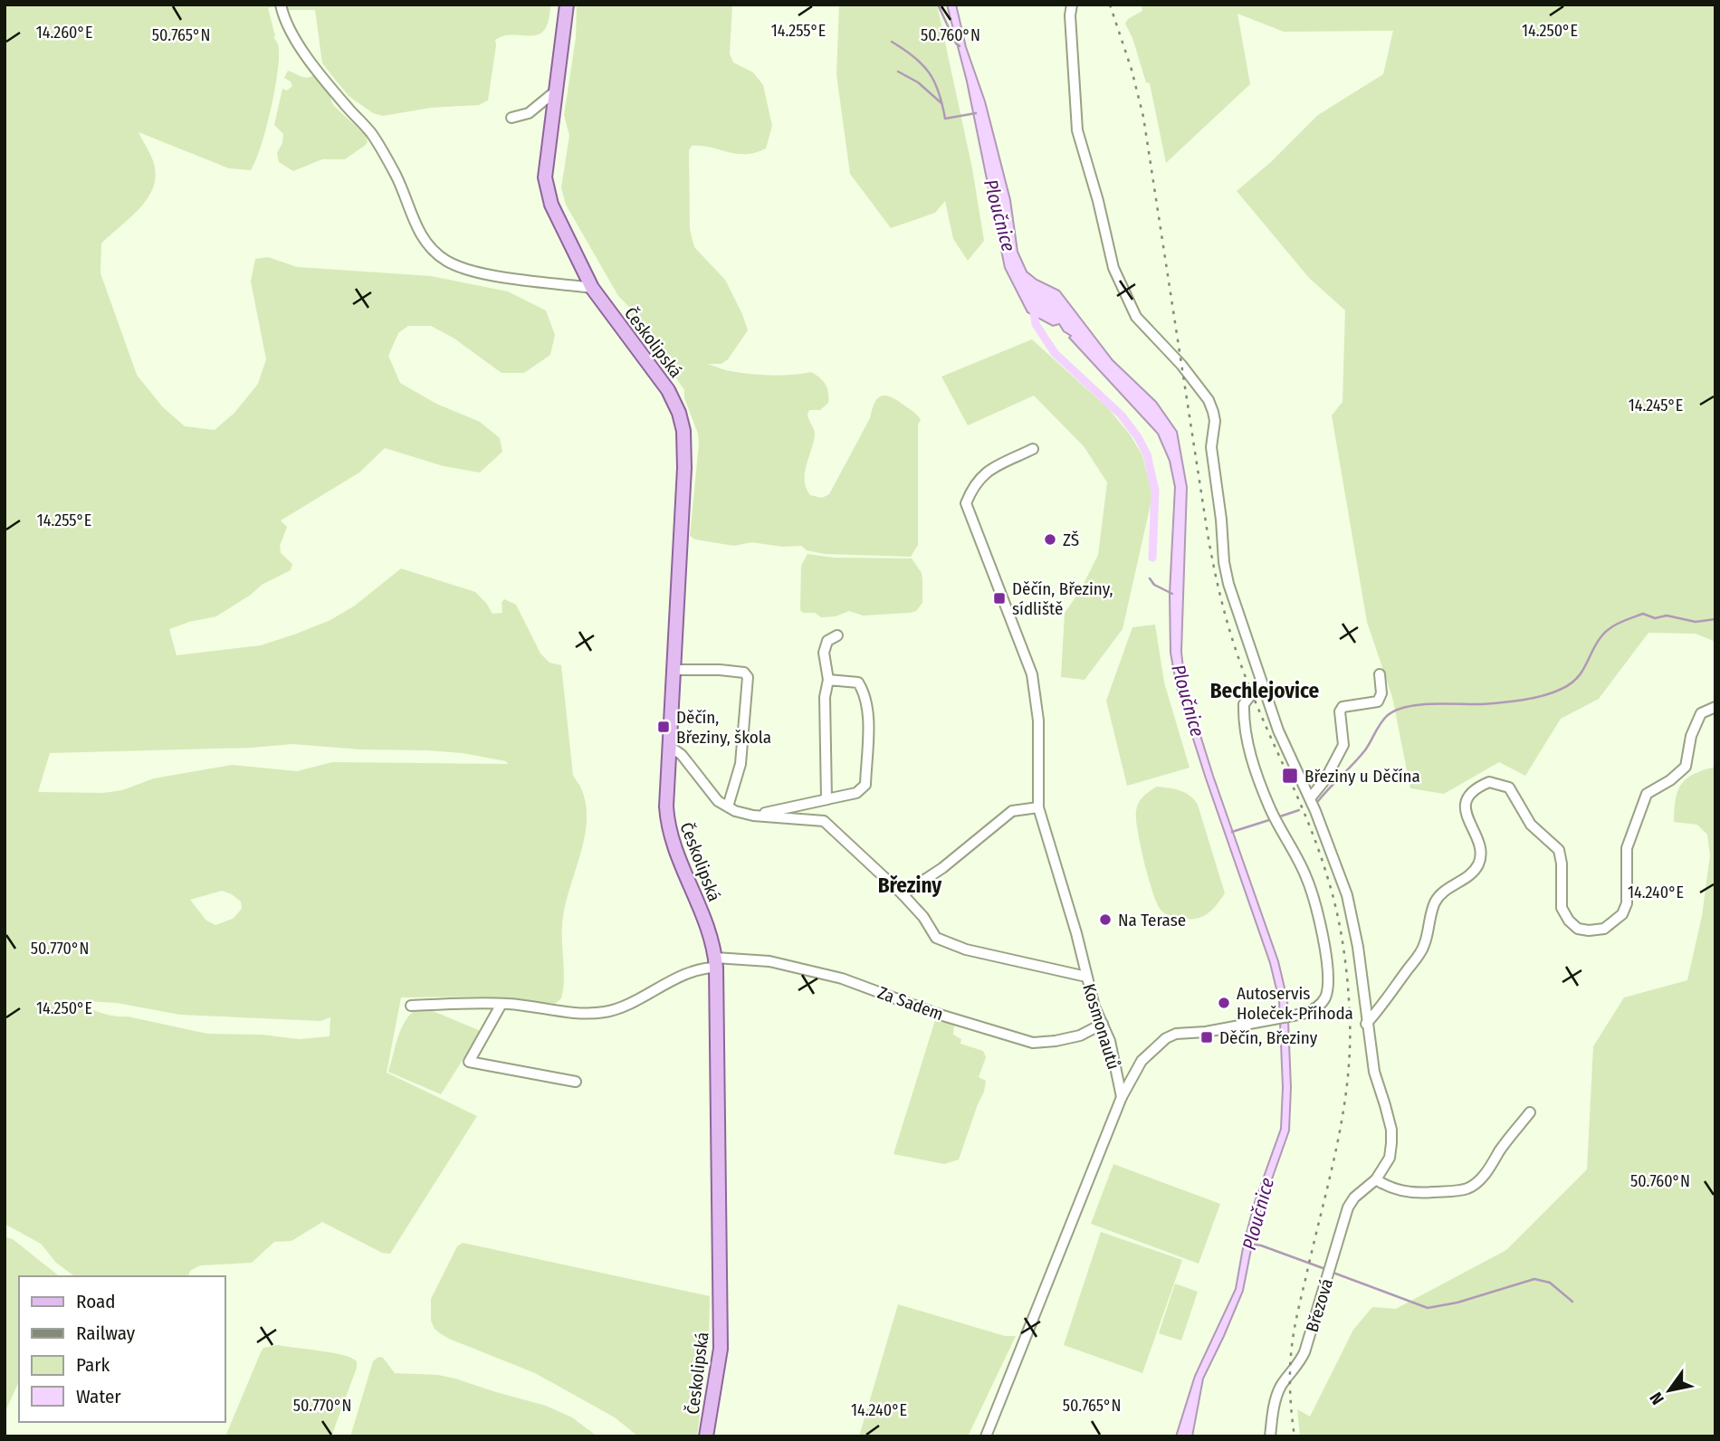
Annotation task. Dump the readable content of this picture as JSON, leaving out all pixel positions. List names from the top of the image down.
{
  "streets": {
    "main road": ["Českolipská"],
    "street": ["Za Sadem", "Kosmonautů", "Březová"]
  },
  "crossings": [
    ["Českolipská", "Za Sadem"],
    ["Za Sadem", "Kosmonautů"]
  ],
  "districts": ["Bechlejovice", "Březiny"],
  "water": ["Ploučnice"],
  "places": {
    "other": ["ZŠ", "Na Terase", "Autoservis Holeček-Příhoda"],
    "transit": [
      "Děčín, Březiny, sídliště",
      "Děčín, Březiny, škola",
      "Březiny u Děčína",
      "Děčín, Březiny"
    ]
  },
  "legend": [
    "Road",
    "Railway",
    "Park",
    "Water"
  ],
  "north": "bottom left",
  "coordinates": [
    "14.255°E",
    "14.250°E",
    "14.260°E",
    "50.765°N",
    "50.760°N",
    "14.245°E",
    "14.240°E",
    "50.770°N"
  ]
}
